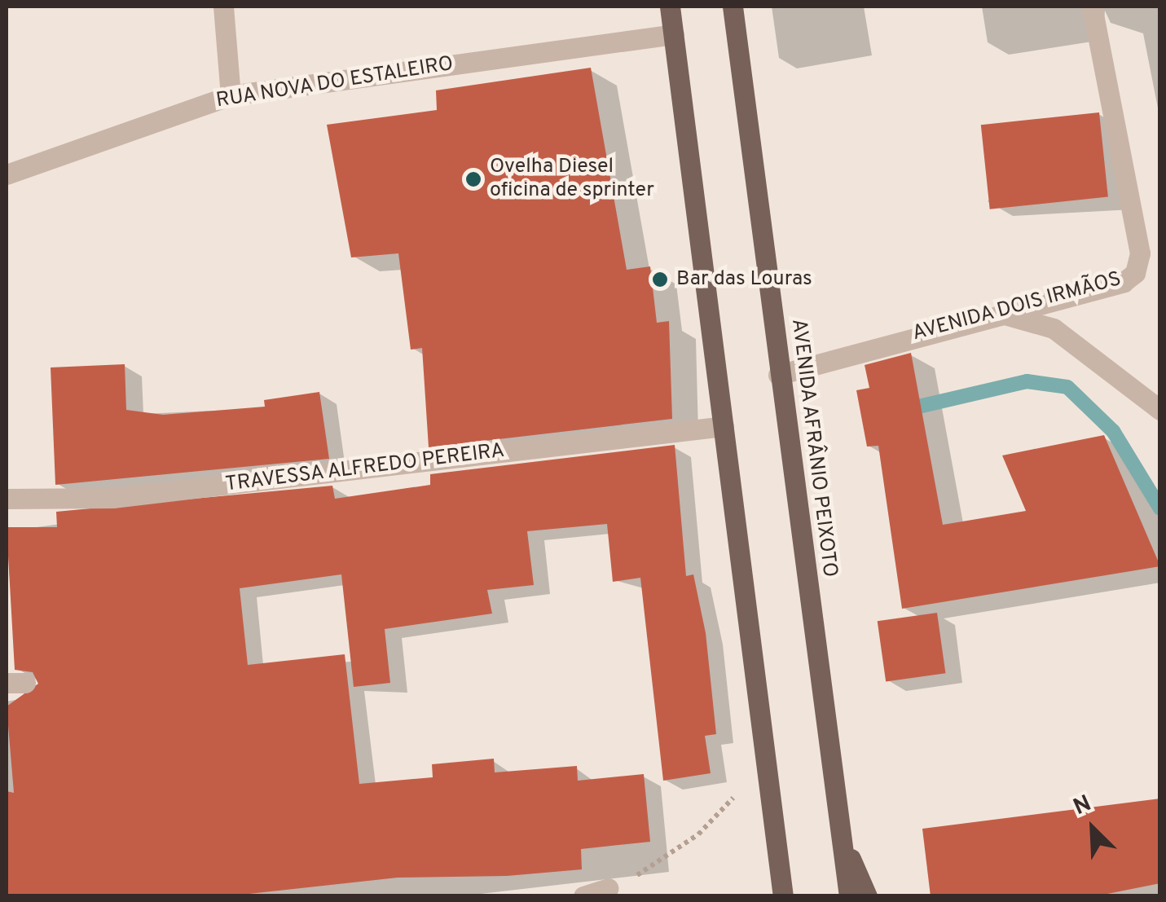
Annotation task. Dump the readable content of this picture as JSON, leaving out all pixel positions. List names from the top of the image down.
{
  "streets": {
    "main road": ["AVENIDA AFRÂNIO PEIXOTO"],
    "street": ["RUA NOVA DO ESTALEIRO", "AVENIDA DOIS IRMÃOS", "TRAVESSA ALFREDO PEREIRA"]
  },
  "crossings": [
    ["AVENIDA DOIS IRMÃOS", "AVENIDA AFRÂNIO PEIXOTO"]
  ],
  "places": ["Ovelha Diesel oficina de sprinter", "Bar das Louras"],
  "north": "top left"
}
